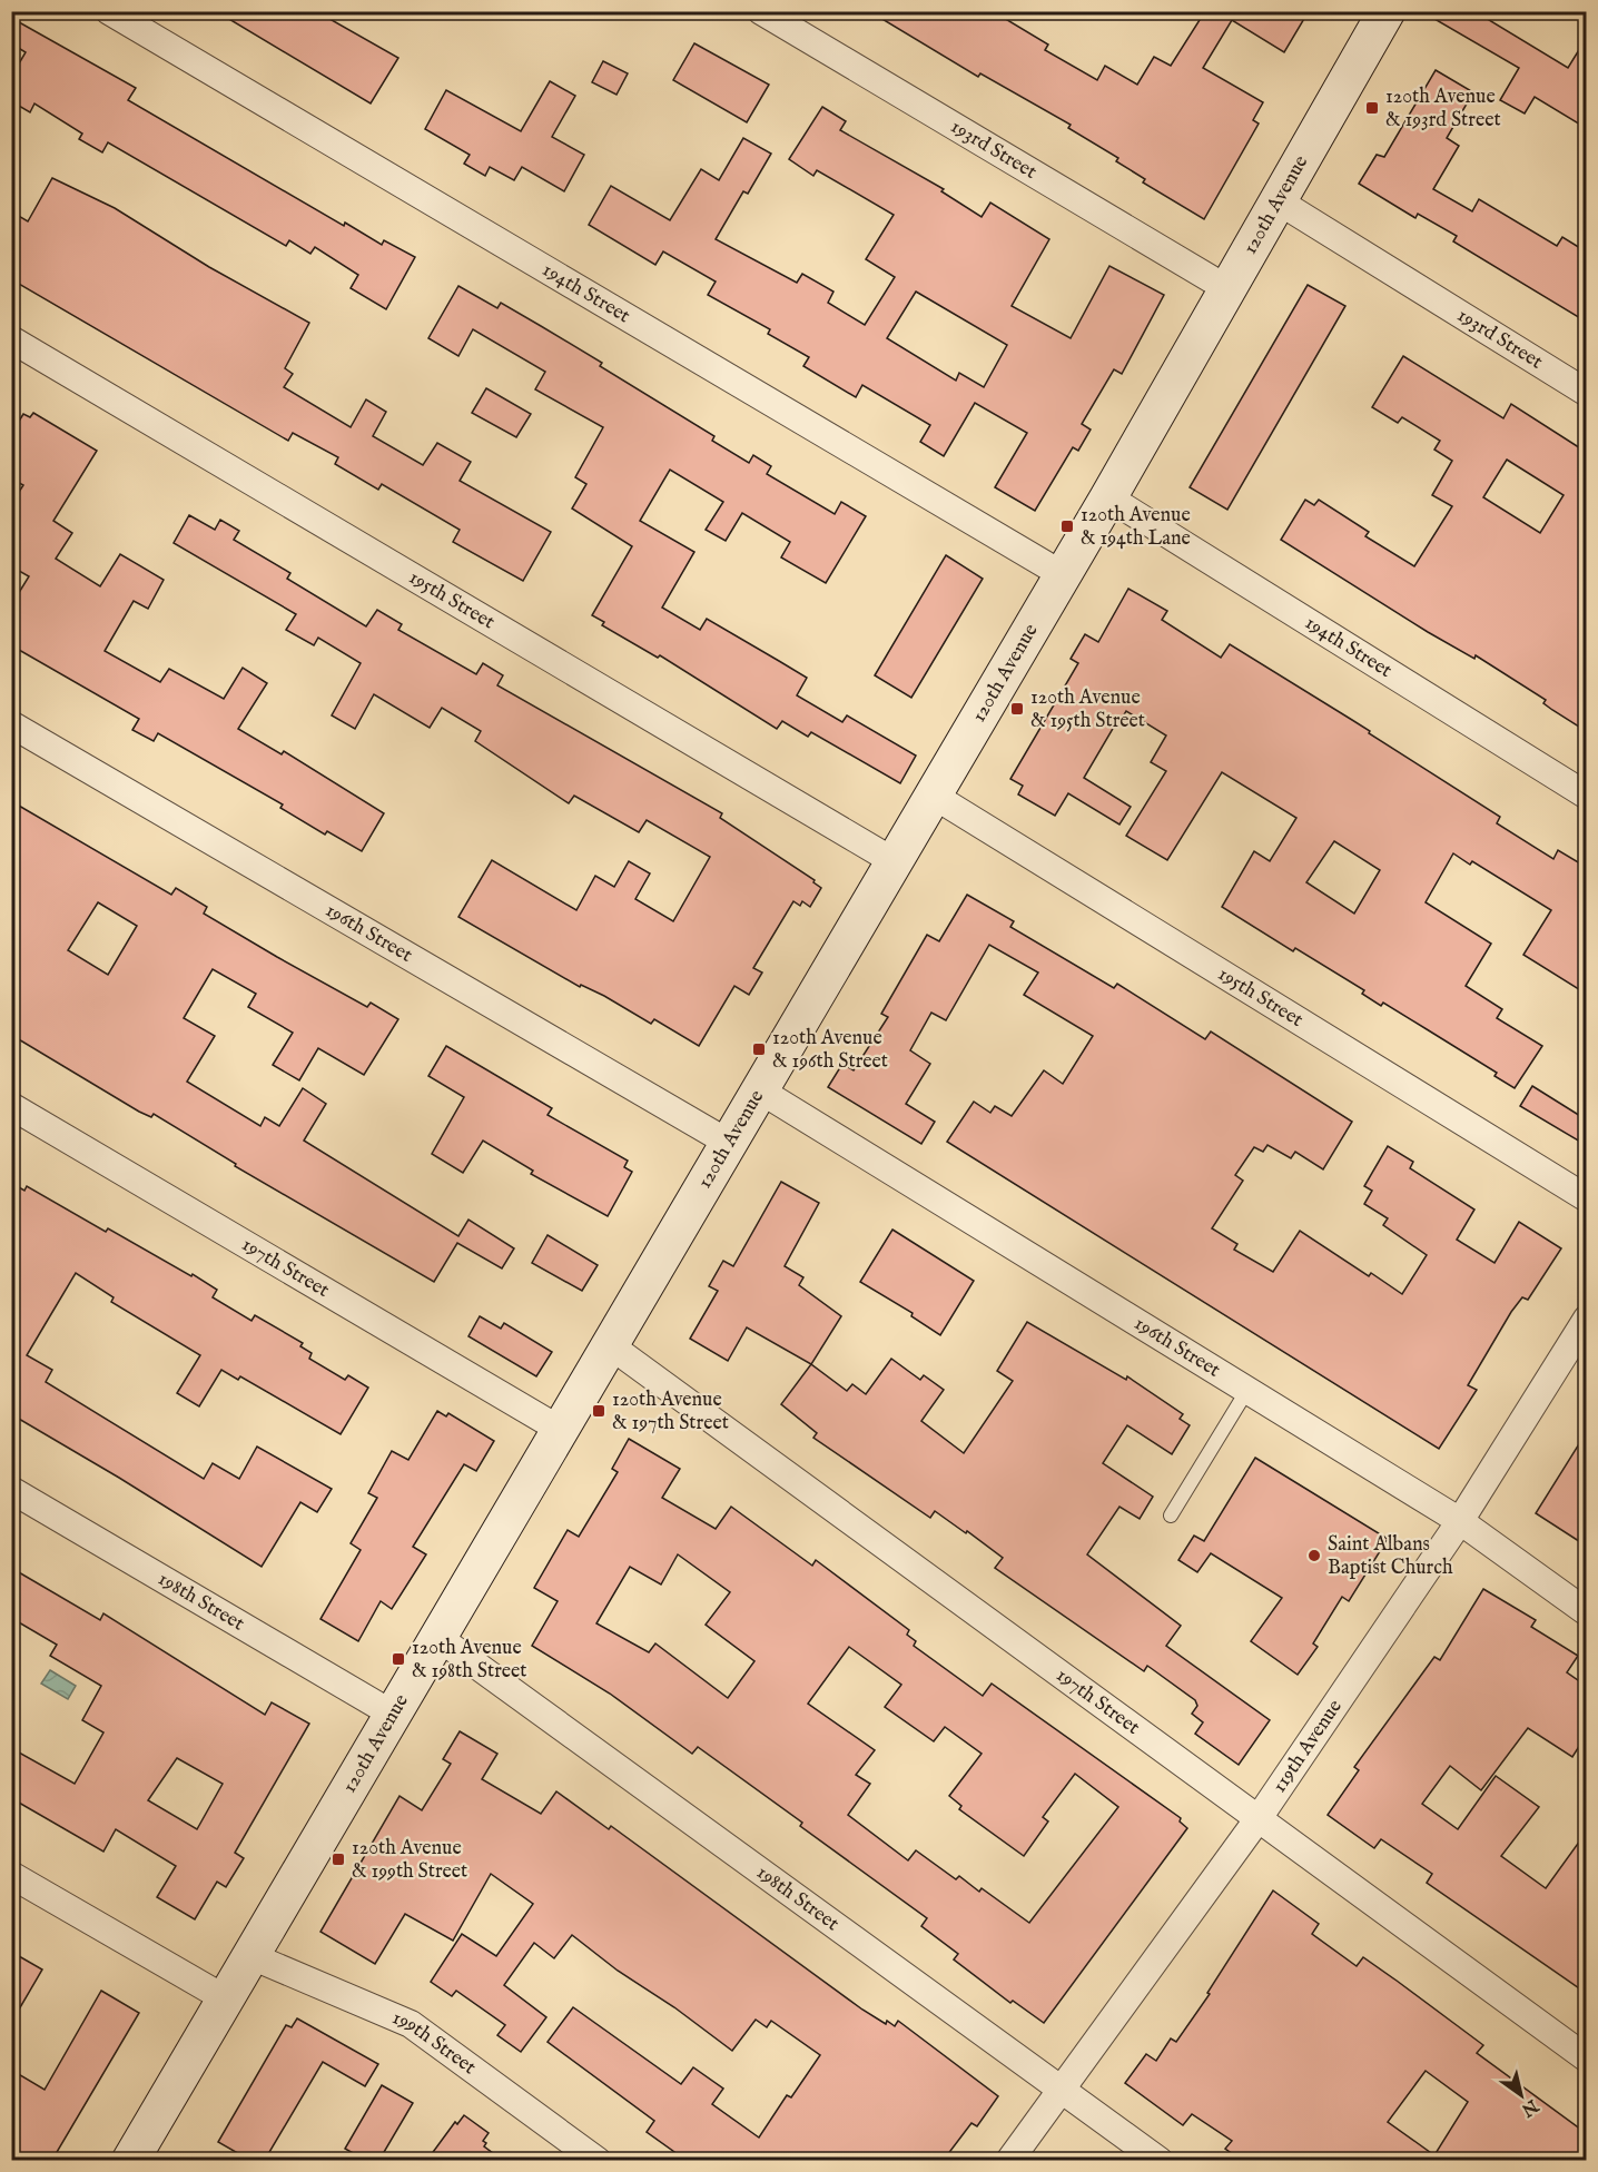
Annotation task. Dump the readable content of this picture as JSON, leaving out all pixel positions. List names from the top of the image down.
{
  "streets": {
    "street": [
      "193rd Street",
      "120th Avenue",
      "194th Street",
      "195th Street",
      "196th Street",
      "197th Street",
      "198th Street",
      "119th Avenue",
      "199th Street"
    ]
  },
  "crossings": [
    ["193rd Street", "120th Avenue"],
    ["120th Avenue", "194th Street"],
    ["120th Avenue", "195th Street"],
    ["120th Avenue", "196th Street"],
    ["120th Avenue", "197th Street"],
    ["120th Avenue", "198th Street"],
    ["120th Avenue", "199th Street"],
    ["196th Street", "119th Avenue"],
    ["197th Street", "119th Avenue"],
    ["198th Street", "119th Avenue"]
  ],
  "places": {
    "transit": [
      "120th Avenue & 193rd Street",
      "120th Avenue & 194th Lane",
      "120th Avenue & 195th Street",
      "120th Avenue & 196th Street",
      "120th Avenue & 197th Street",
      "120th Avenue & 198th Street",
      "120th Avenue & 199th Street"
    ],
    "other": ["Saint Albans Baptist Church"]
  },
  "north": "bottom right"
}
